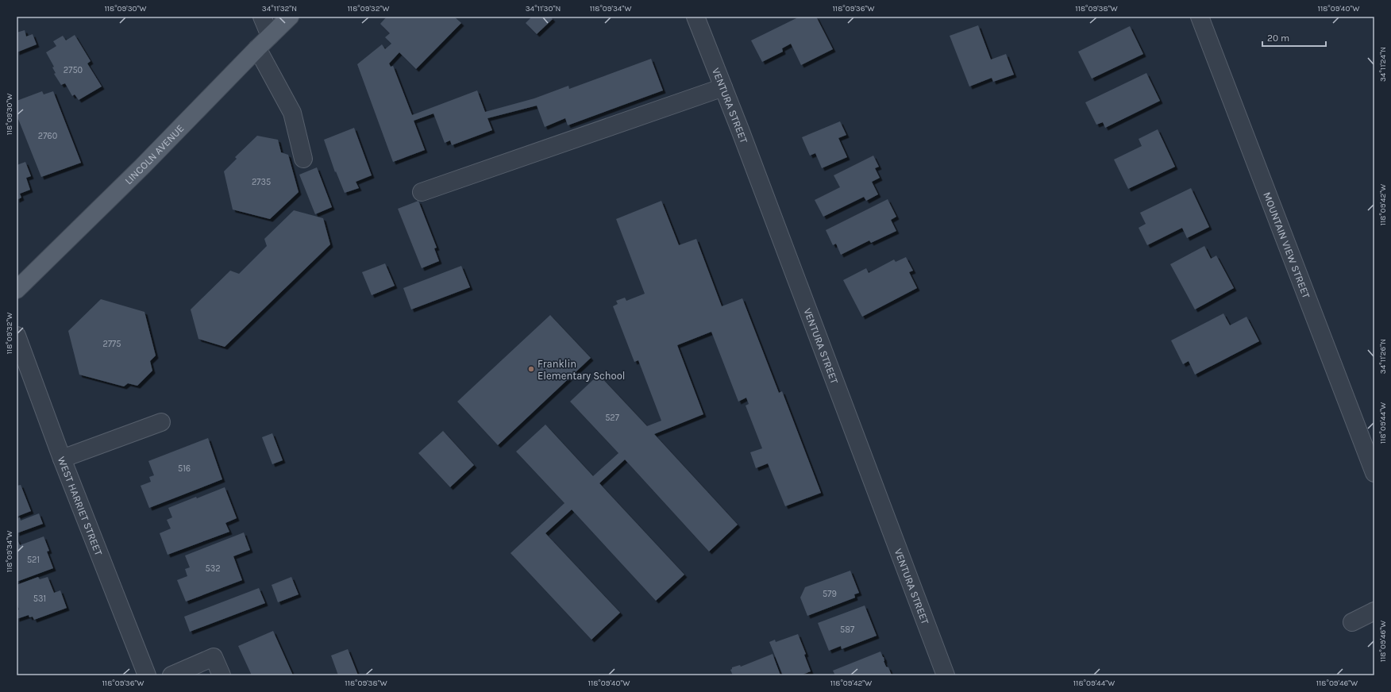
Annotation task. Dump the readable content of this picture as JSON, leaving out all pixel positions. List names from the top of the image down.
{
  "streets": {
    "main road": ["LINCOLN AVENUE"],
    "street": ["VENTURA STREET", "MOUNTAIN VIEW STREET", "WEST HARRIET STREET"]
  },
  "places": ["Franklin Elementary School"],
  "house_numbers": [
    "2750",
    "2760",
    "2735",
    "2775",
    "527",
    "516",
    "521",
    "532",
    "579",
    "531",
    "587"
  ],
  "scale_bar": "20 m",
  "coordinates": [
    "118°09'30\"W",
    "34°11'32\"N",
    "118°09'32\"W",
    "34°11'30\"N",
    "118°09'34\"W",
    "118°09'36\"W",
    "118°09'38\"W",
    "118°09'40\"W",
    "34°11'24\"N",
    "118°09'42\"W",
    "34°11'26\"N",
    "118°09'44\"W",
    "118°09'46\"W"
  ]
}
